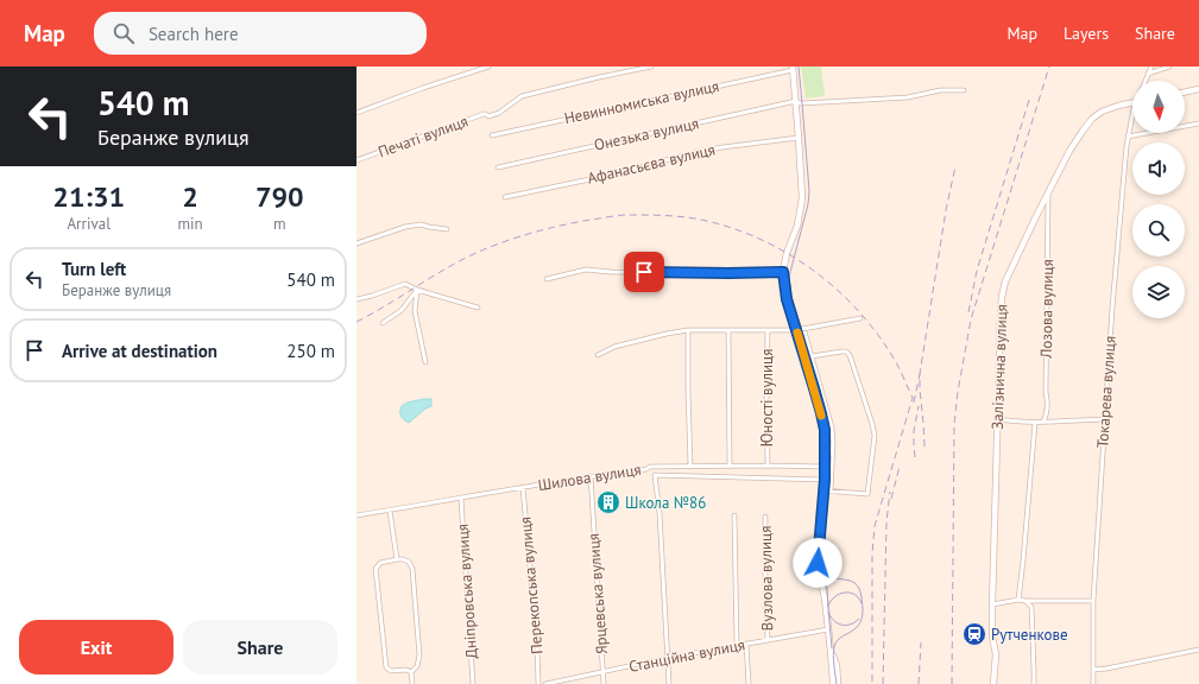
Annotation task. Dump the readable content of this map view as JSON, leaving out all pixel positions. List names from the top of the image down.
{
  "streets": {
    "street": [
      "Невинномиська вулиця",
      "Онезька вулиця",
      "Печаті вулиця",
      "Афанасьєва вулиця",
      "Лозова вулиця",
      "Залізнична вулиця",
      "Токарева вулиця",
      "Юності вулиця",
      "Шилова вулиця",
      "Вузлова вулиця",
      "Перекопська вулиця",
      "Дніпровська вулиця",
      "Ярцевська вулиця",
      "Станційна вулиця"
    ]
  },
  "crossings": [
    ["Лозова вулиця", "Залізнична вулиця"],
    ["Юності вулиця", "Шилова вулиця"],
    ["Шилова вулиця", "Перекопська вулиця"],
    ["Шилова вулиця", "Дніпровська вулиця"],
    ["Шилова вулиця", "Ярцевська вулиця"],
    ["Шилова вулиця", "Станційна вулиця"],
    ["Вузлова вулиця", "Станційна вулиця"],
    ["Ярцевська вулиця", "Станційна вулиця"]
  ],
  "places": {
    "building": ["Школа №86"],
    "station": ["Рутченкове"]
  },
  "north": "bottom",
  "page": {
    "header": "Map",
    "search": "Search here",
    "nav": ["Map", "Layers", "Share"],
    "turn": ["540 m", "Беранже вулиця"],
    "eta": [
      "21:31",
      "Arrival",
      "2",
      "min",
      "790",
      "m"
    ],
    "list": [
      {
        "name": "Turn left",
        "note": "Беранже вулиця",
        "value": "540 m"
      },
      {
        "name": "Arrive at destination",
        "value": "250 m"
      }
    ],
    "buttons": ["Exit", "Share"]
  }
}
